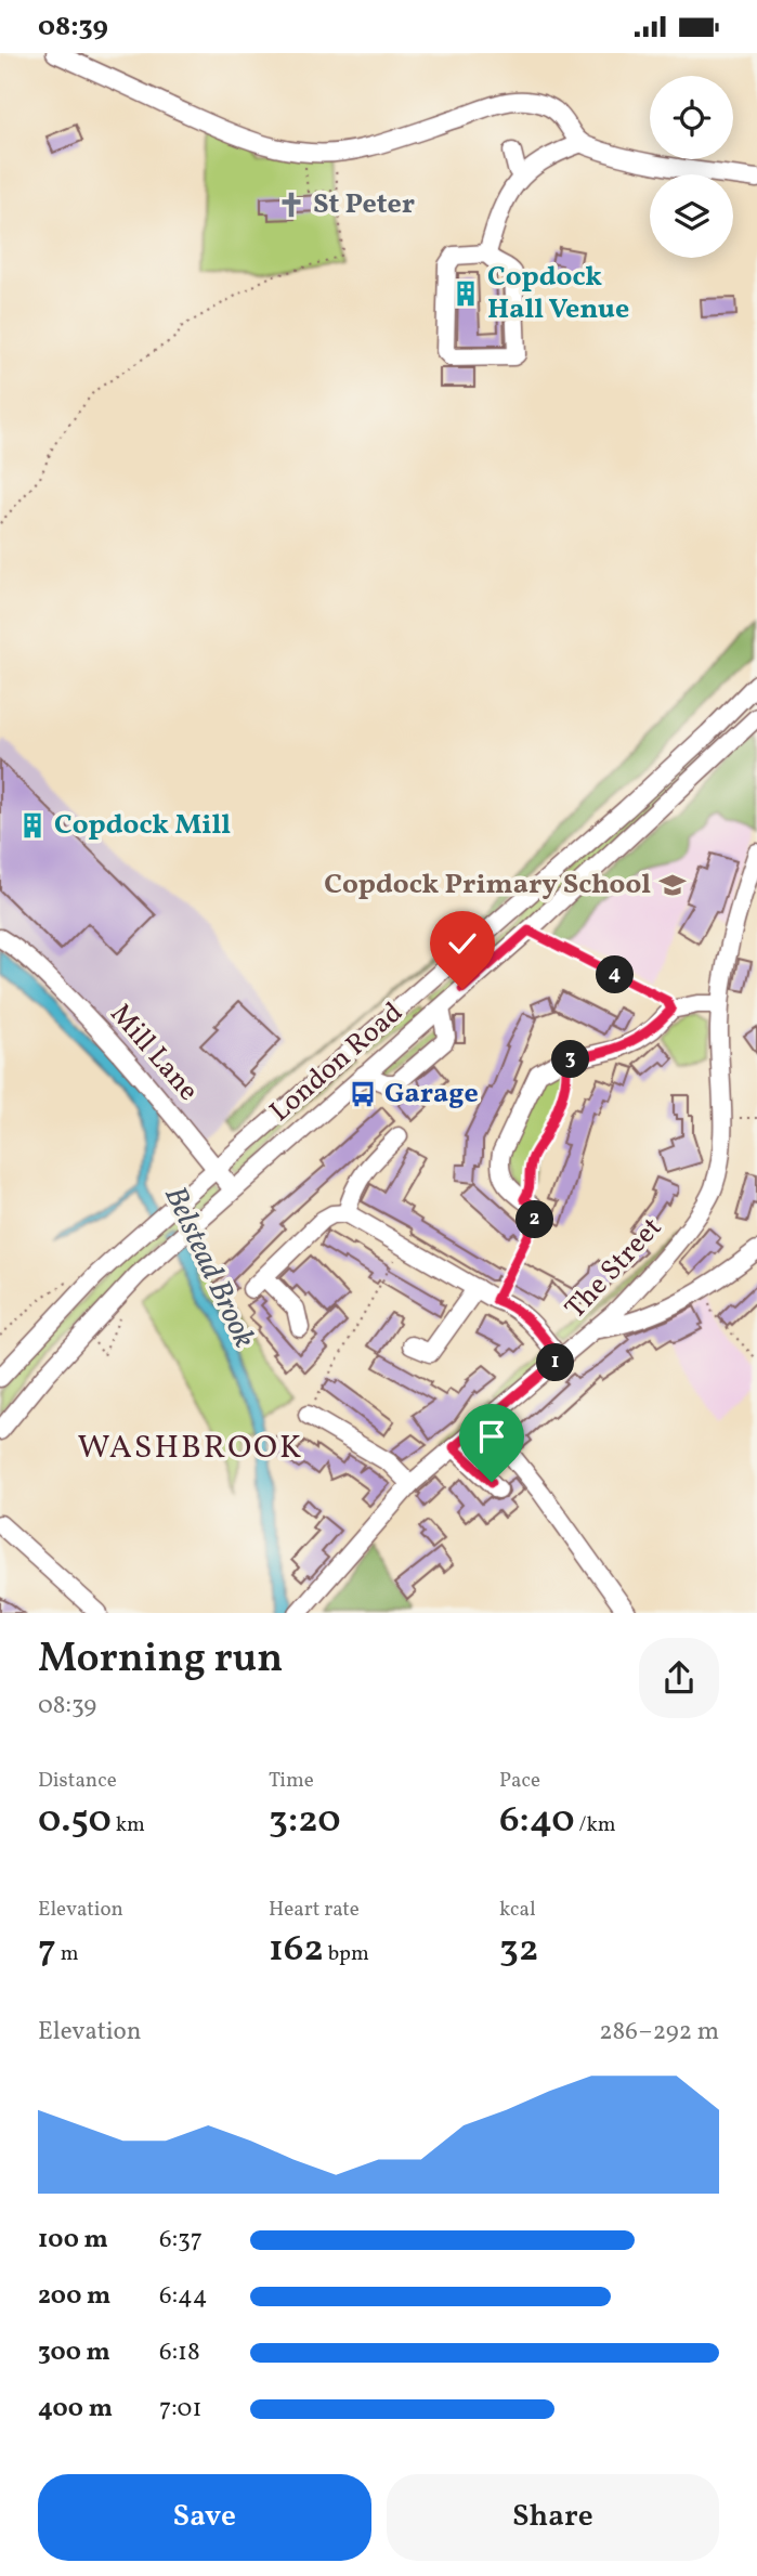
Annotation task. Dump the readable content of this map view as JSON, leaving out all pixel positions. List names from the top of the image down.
{
  "streets": {
    "street": ["Mill Lane", "London Road", "The Street"]
  },
  "crossings": [
    ["Mill Lane", "London Road"]
  ],
  "districts": ["WASHBROOK"],
  "water": ["Belstead Brook"],
  "places": {
    "church": ["St Peter"],
    "building": ["Copdock Hall Venue", "Copdock Mill"],
    "school or university": ["Copdock Primary School"],
    "bus stop": ["Garage"]
  },
  "page": {
    "status": "08:39",
    "pins": [
      "4",
      "3",
      "2",
      "1"
    ],
    "heading": ["Morning run", "08:39"],
    "stats": [
      ["Distance", "0.50 km"],
      ["Time", "3:20"],
      ["Pace", "6:40 /km"],
      ["Elevation", "7 m"],
      ["Heart rate", "162 bpm"],
      ["kcal", "32"]
    ],
    "chart": ["Elevation", "286–292 m"],
    "list": [
      {
        "name": "100 m",
        "note": "6:37"
      },
      {
        "name": "200 m",
        "note": "6:44"
      },
      {
        "name": "300 m",
        "note": "6:18"
      },
      {
        "name": "400 m",
        "note": "7:01"
      }
    ],
    "buttons": ["Save", "Share"]
  }
}
